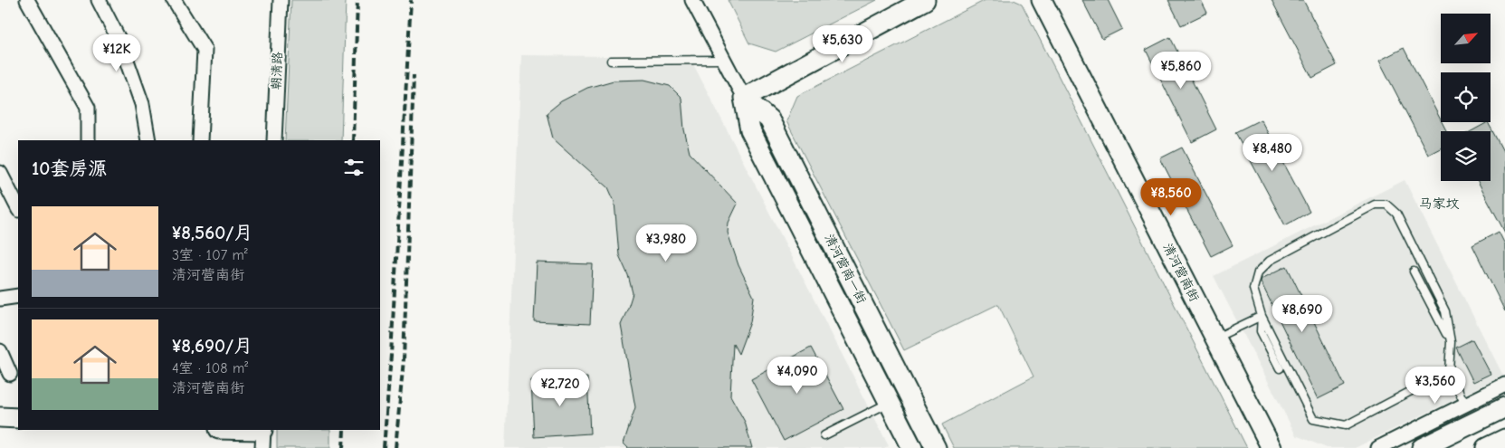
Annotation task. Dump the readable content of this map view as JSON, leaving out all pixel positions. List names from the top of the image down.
{
  "streets": {
    "street": ["朝清路", "清河营南一街", "清河营南街"]
  },
  "districts": ["马家坟"],
  "north": "top right",
  "page": {
    "price": [
      "¥5,630",
      "¥12K",
      "¥5,860",
      "¥8,480",
      "¥8,560",
      "¥3,980",
      "¥8,690",
      "¥4,090",
      "¥3,560",
      "¥2,720"
    ],
    "heading": "10套房源",
    "list": [
      {
        "name": "¥8,560/月",
        "note": "3室 · 107 m² · 清河营南街"
      },
      {
        "name": "¥8,690/月",
        "note": "4室 · 108 m² · 清河营南街"
      }
    ]
  }
}
